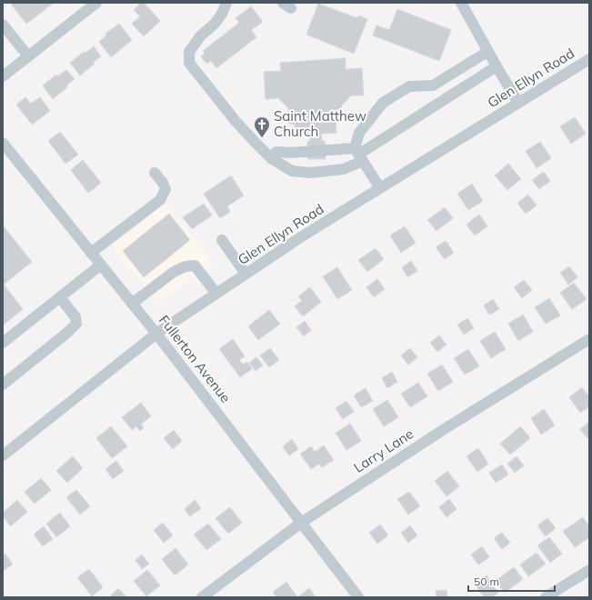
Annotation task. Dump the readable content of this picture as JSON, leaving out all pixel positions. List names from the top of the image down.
{
  "streets": {
    "street": ["Glen Ellyn Road", "Fullerton Avenue", "Larry Lane"]
  },
  "crossings": [
    ["Glen Ellyn Road", "Fullerton Avenue"],
    ["Fullerton Avenue", "Larry Lane"]
  ],
  "places": {
    "church": ["Saint Matthew Church"]
  },
  "scale_bar": "50 m"
}
